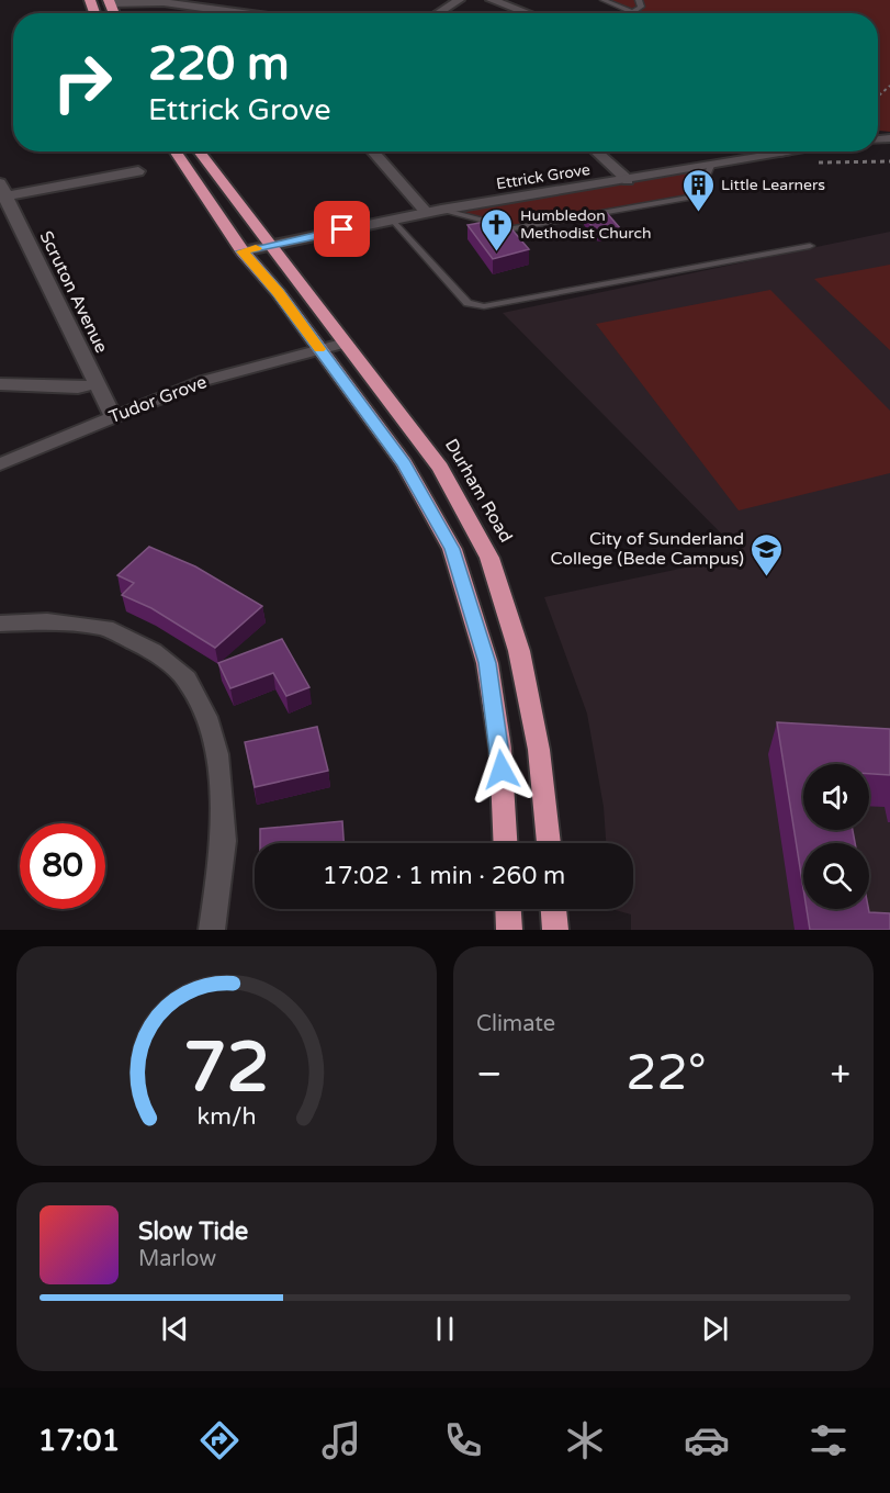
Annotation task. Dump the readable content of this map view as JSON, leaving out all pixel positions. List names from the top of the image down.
{
  "streets": {
    "highway": ["Durham Road"],
    "street": ["Ettrick Grove", "Scruton Avenue", "Tudor Grove"]
  },
  "crossings": [
    ["Ettrick Grove", "Durham Road"],
    ["Scruton Avenue", "Tudor Grove"],
    ["Tudor Grove", "Durham Road"]
  ],
  "places": {
    "building": ["Little Learners"],
    "church": ["Humbledon Methodist Church"],
    "school or university": ["City of Sunderland College (Bede Campus)"]
  },
  "page": {
    "turn": ["220 m", "Ettrick Grove"],
    "limit": "80",
    "trip": "17:02 · 1 min · 260 m",
    "tile": "Climate",
    "heat": ["−", "22°", "+"],
    "song": ["Slow Tide", "Marlow"],
    "tabs": "17:01",
    "gauge": ["72", "km/h"]
  }
}
